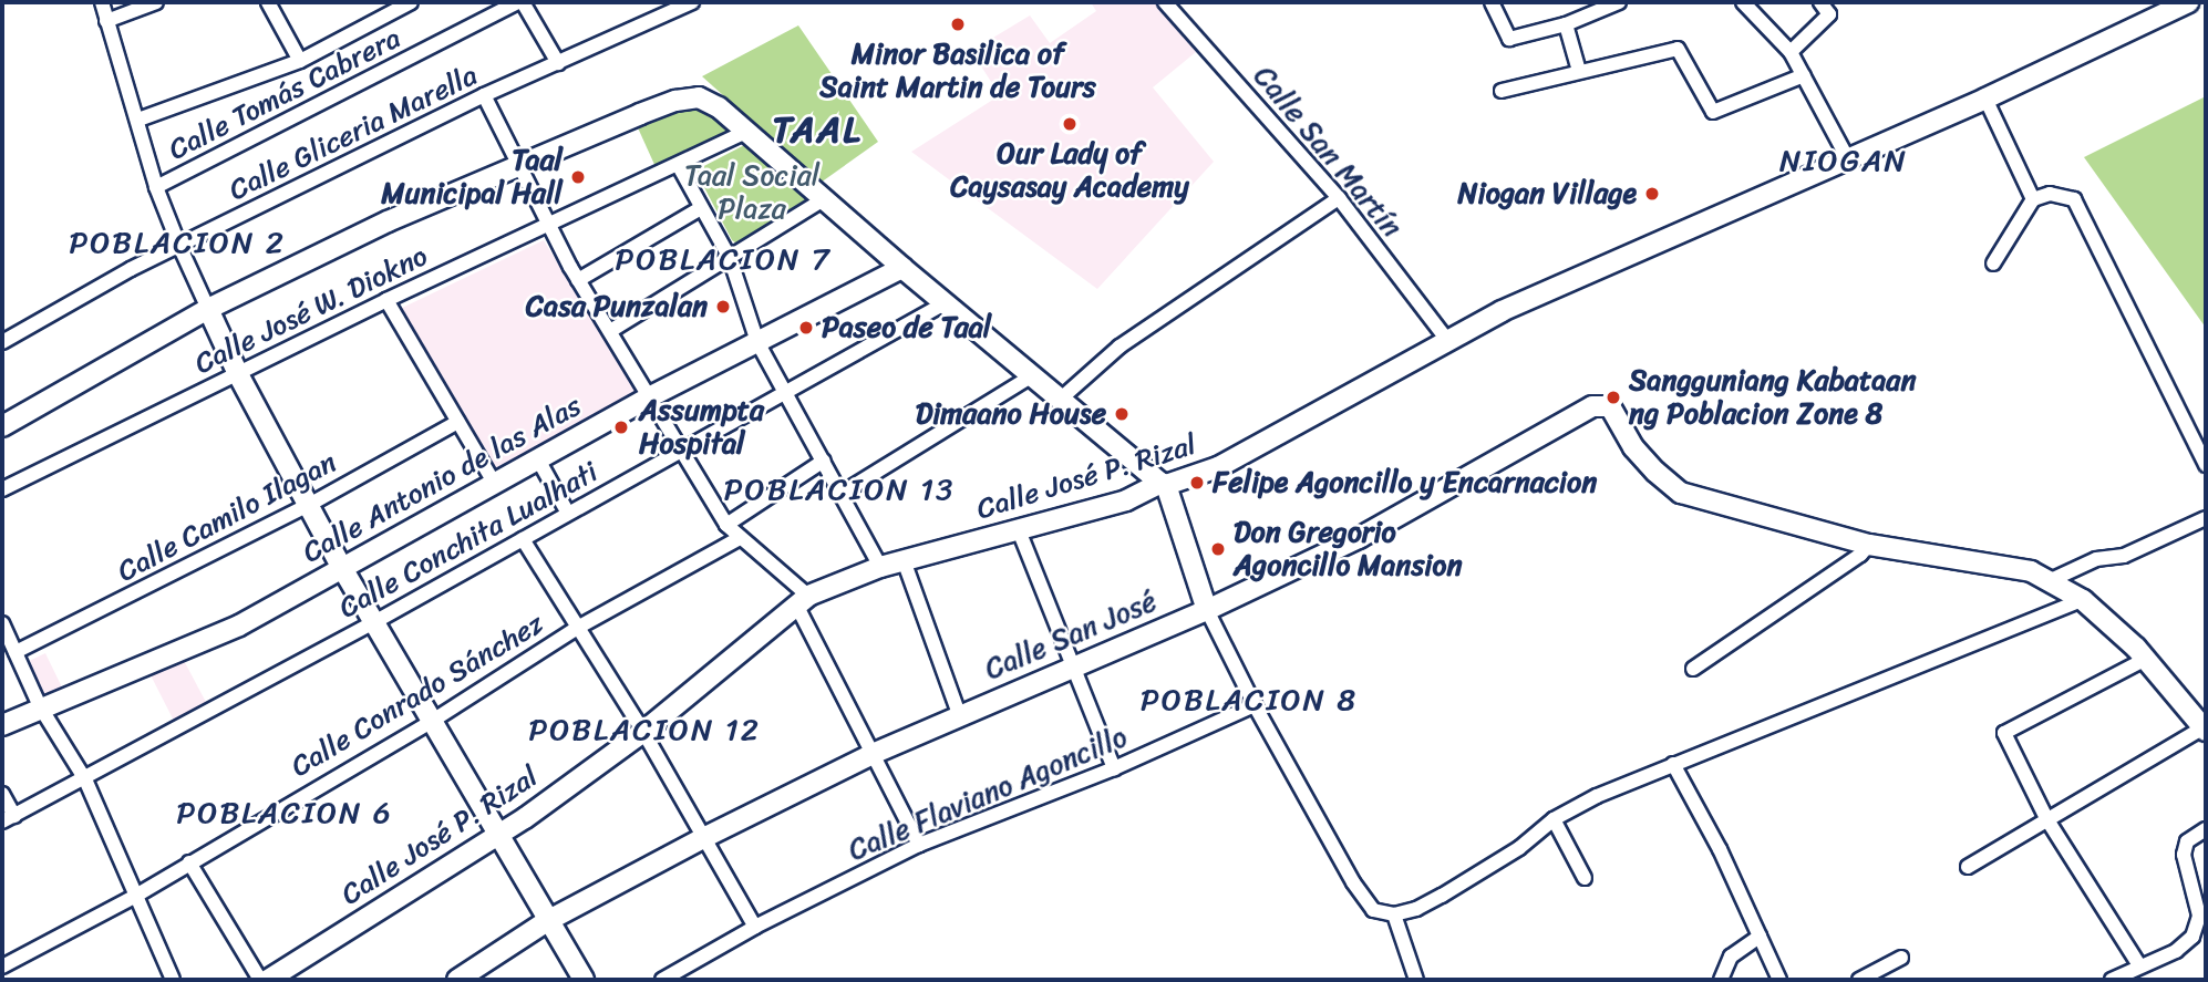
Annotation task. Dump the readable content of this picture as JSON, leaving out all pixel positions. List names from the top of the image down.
{
  "streets": {
    "street": [
      "Calle Tomás Cabrera",
      "Calle Gliceria Marella",
      "Calle San Martín",
      "Calle José W. Diokno",
      "Calle José P. Rizal",
      "Calle Antonio de las Alas",
      "Calle Camilo Ilagan",
      "Calle Conchita Lualhati",
      "Calle San José",
      "Calle Conrado Sánchez",
      "Calle Flaviano Agoncillo"
    ]
  },
  "crossings": [
    ["Calle Tomás Cabrera", "Calle Gliceria Marella"],
    ["Calle San Martín", "Calle José P. Rizal"]
  ],
  "districts": [
    "TAAL",
    "NIOGAN",
    "POBLACION 2",
    "POBLACION 7",
    "POBLACION 13",
    "POBLACION 8",
    "POBLACION 12",
    "POBLACION 6"
  ],
  "parks": ["Taal Social Plaza"],
  "places": [
    "Minor Basilica of Saint Martin de Tours",
    "Our Lady of Caysasay Academy",
    "Taal Municipal Hall",
    "Niogan Village",
    "Casa Punzalan",
    "Paseo de Taal",
    "Sangguniang Kabataan ng Poblacion Zone 8",
    "Dimaano House",
    "Assumpta Hospital",
    "Felipe Agoncillo y Encarnacion",
    "Don Gregorio Agoncillo Mansion"
  ]
}
